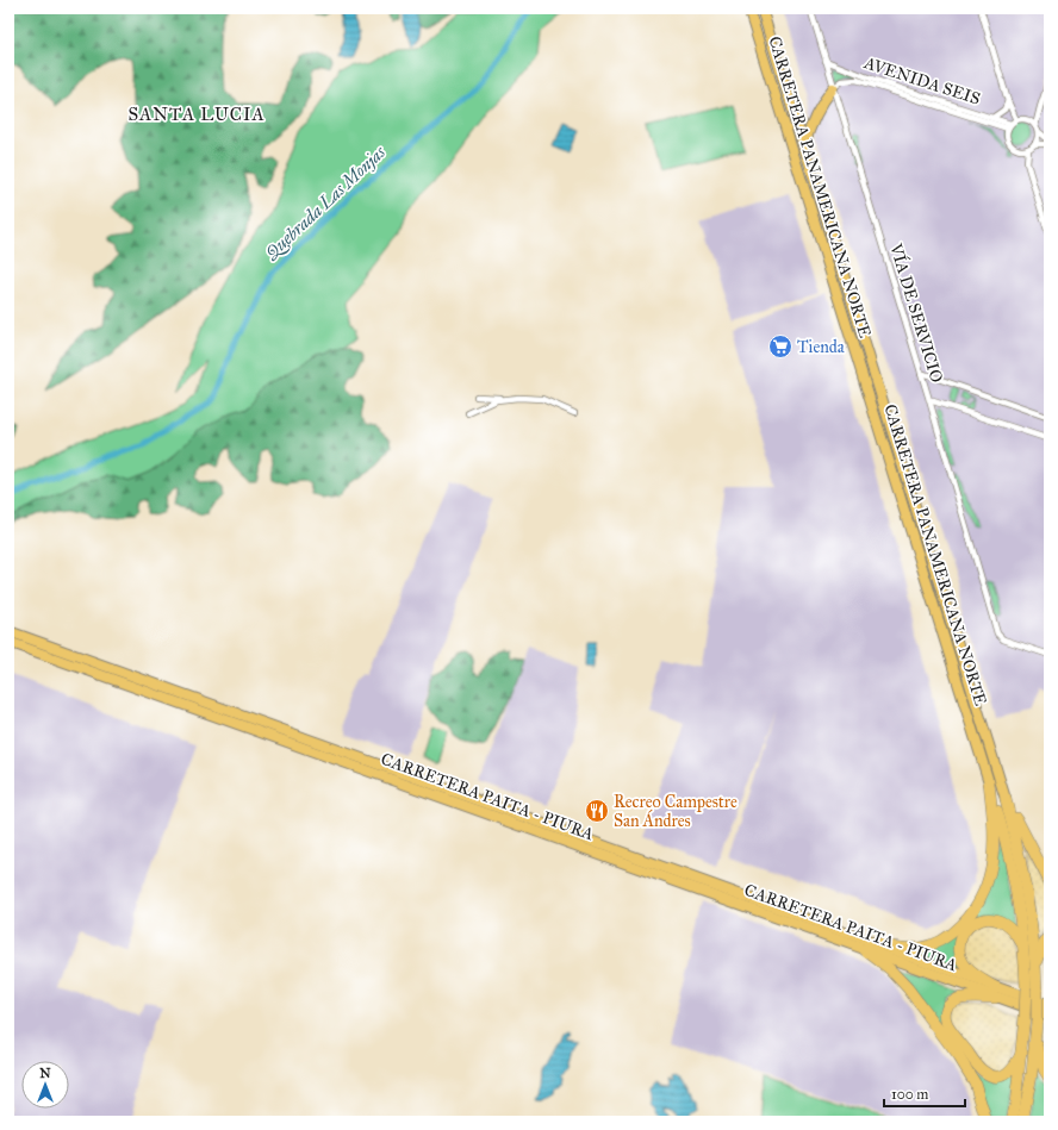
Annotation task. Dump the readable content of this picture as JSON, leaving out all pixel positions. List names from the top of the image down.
{
  "streets": {
    "highway": ["CARRETERA PANAMERICANA NORTE", "CARRETERA PAITA - PIURA"],
    "street": ["AVENIDA SEIS", "VÍA DE SERVICIO"]
  },
  "crossings": [
    ["AVENIDA SEIS", "VÍA DE SERVICIO"]
  ],
  "districts": ["SANTA LUCIA"],
  "water": ["Quebrada Las Monjas"],
  "places": {
    "supermarket": ["Tienda"],
    "restaurant": ["Recreo Campestre San Ándres"]
  },
  "scale_bar": "100 m",
  "north": "top"
}
